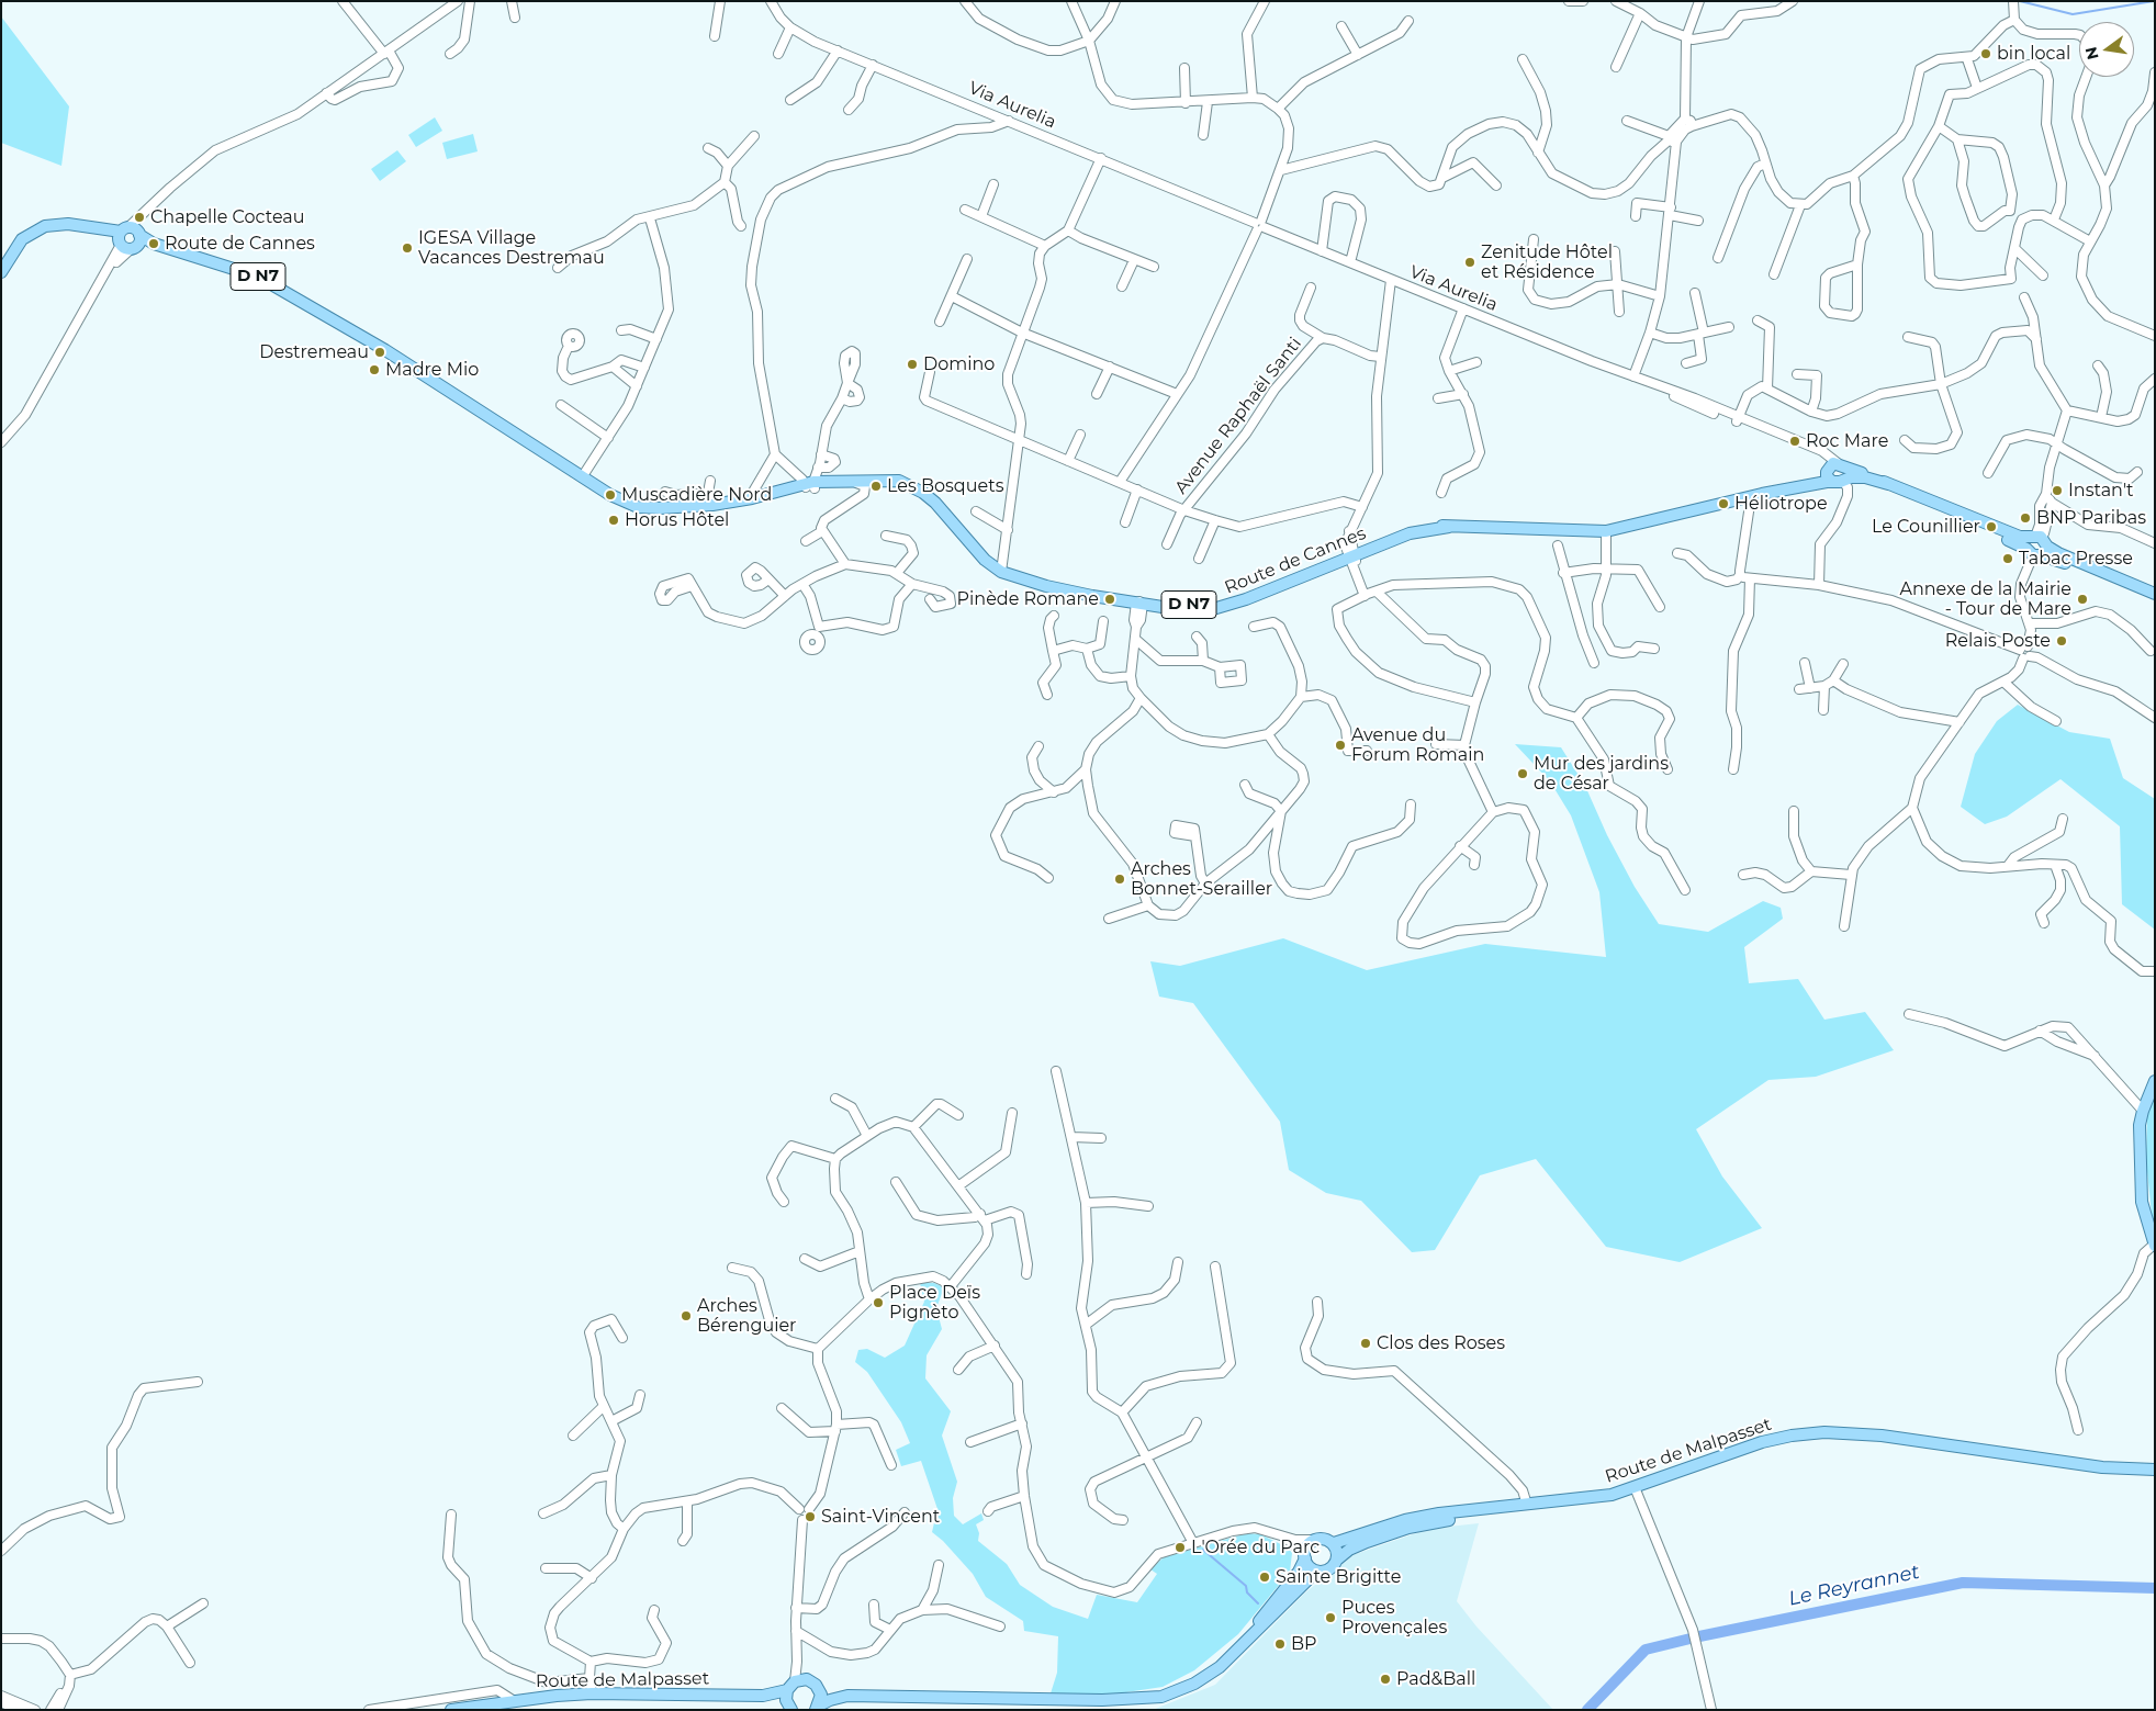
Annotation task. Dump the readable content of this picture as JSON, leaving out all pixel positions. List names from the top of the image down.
{
  "streets": {
    "main road": ["D N7", "Route de Cannes", "Route de Malpasset"],
    "street": ["Via Aurelia", "Avenue Raphaël Santi"]
  },
  "crossings": [
    ["Via Aurelia", "D N7"],
    ["Via Aurelia", "Route de Cannes"],
    ["D N7", "Route de Cannes"]
  ],
  "water": ["Le Reyrannet"],
  "places": [
    "bin local",
    "Chapelle Cocteau",
    "Route de Cannes",
    "IGESA Village Vacances Destremau",
    "Zenitude Hôtel et Résidence",
    "Destremeau",
    "Domino",
    "Madre Mio",
    "Roc Mare",
    "Les Bosquets",
    "Instan't",
    "Muscadière Nord",
    "Héliotrope",
    "BNP Paribas",
    "Horus Hôtel",
    "Le Counillier",
    "Tabac Presse",
    "Pinède Romane",
    "Annexe de la Mairie - Tour de Mare",
    "Relais Poste",
    "Avenue du Forum Romain",
    "Mur des jardins de César",
    "Arches Bonnet-Serailler",
    "Place Deïs Pignèto",
    "Arches Bérenguier",
    "Clos des Roses",
    "Saint-Vincent",
    "L'Orée du Parc",
    "Sainte Brigitte",
    "Puces Provençales",
    "BP",
    "Pad&Ball"
  ],
  "north": "left"
}
